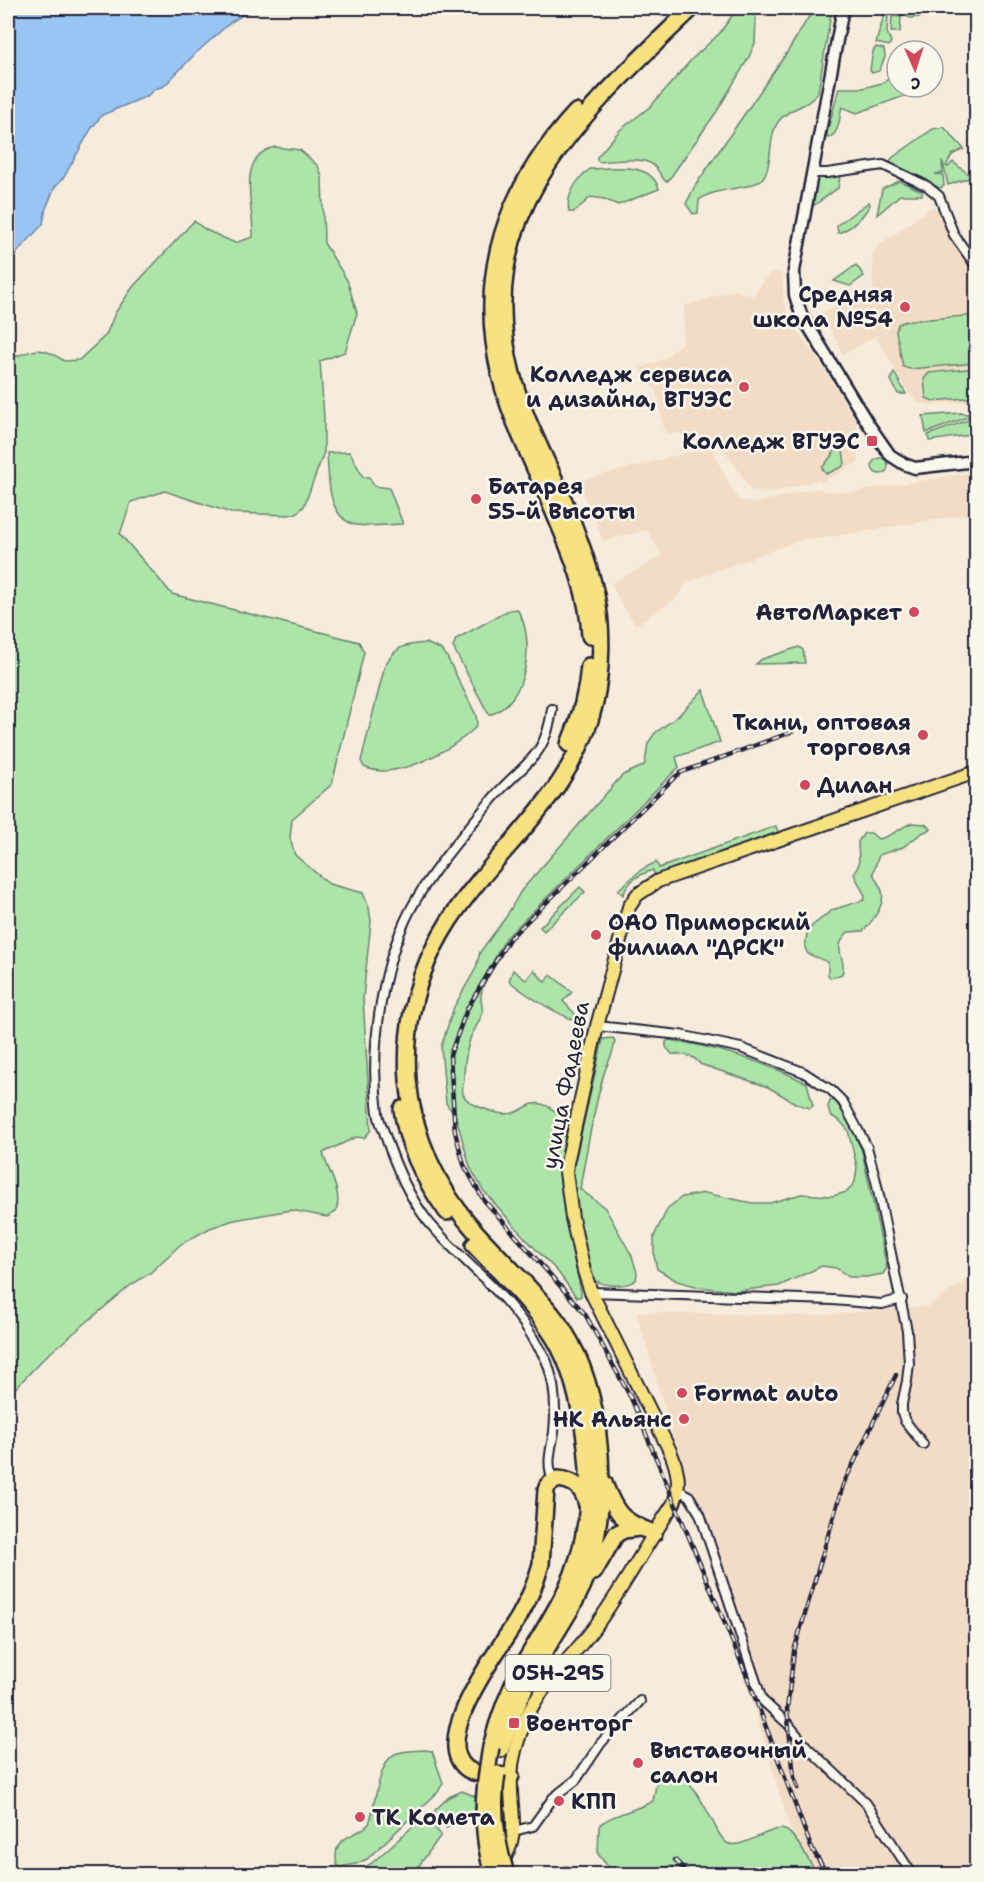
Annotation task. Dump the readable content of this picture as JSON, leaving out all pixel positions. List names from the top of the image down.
{
  "streets": {
    "highway": ["05Н-295"],
    "main road": ["улица Фадеева"]
  },
  "places": {
    "other": [
      "Средняя школа №54",
      "Колледж сервиса и дизайна, ВГУЭС",
      "Батарея 55-й Высоты",
      "АвтоМаркет",
      "Ткани, оптовая торговля",
      "Дилан",
      "ОАО Приморский филиал \"ДРСК\"",
      "Format auto",
      "НК Альянс",
      "Выставочный салон",
      "КПП",
      "ТК Комета"
    ],
    "transit": ["Колледж ВГУЭС", "Военторг"]
  },
  "north": "bottom"
}
